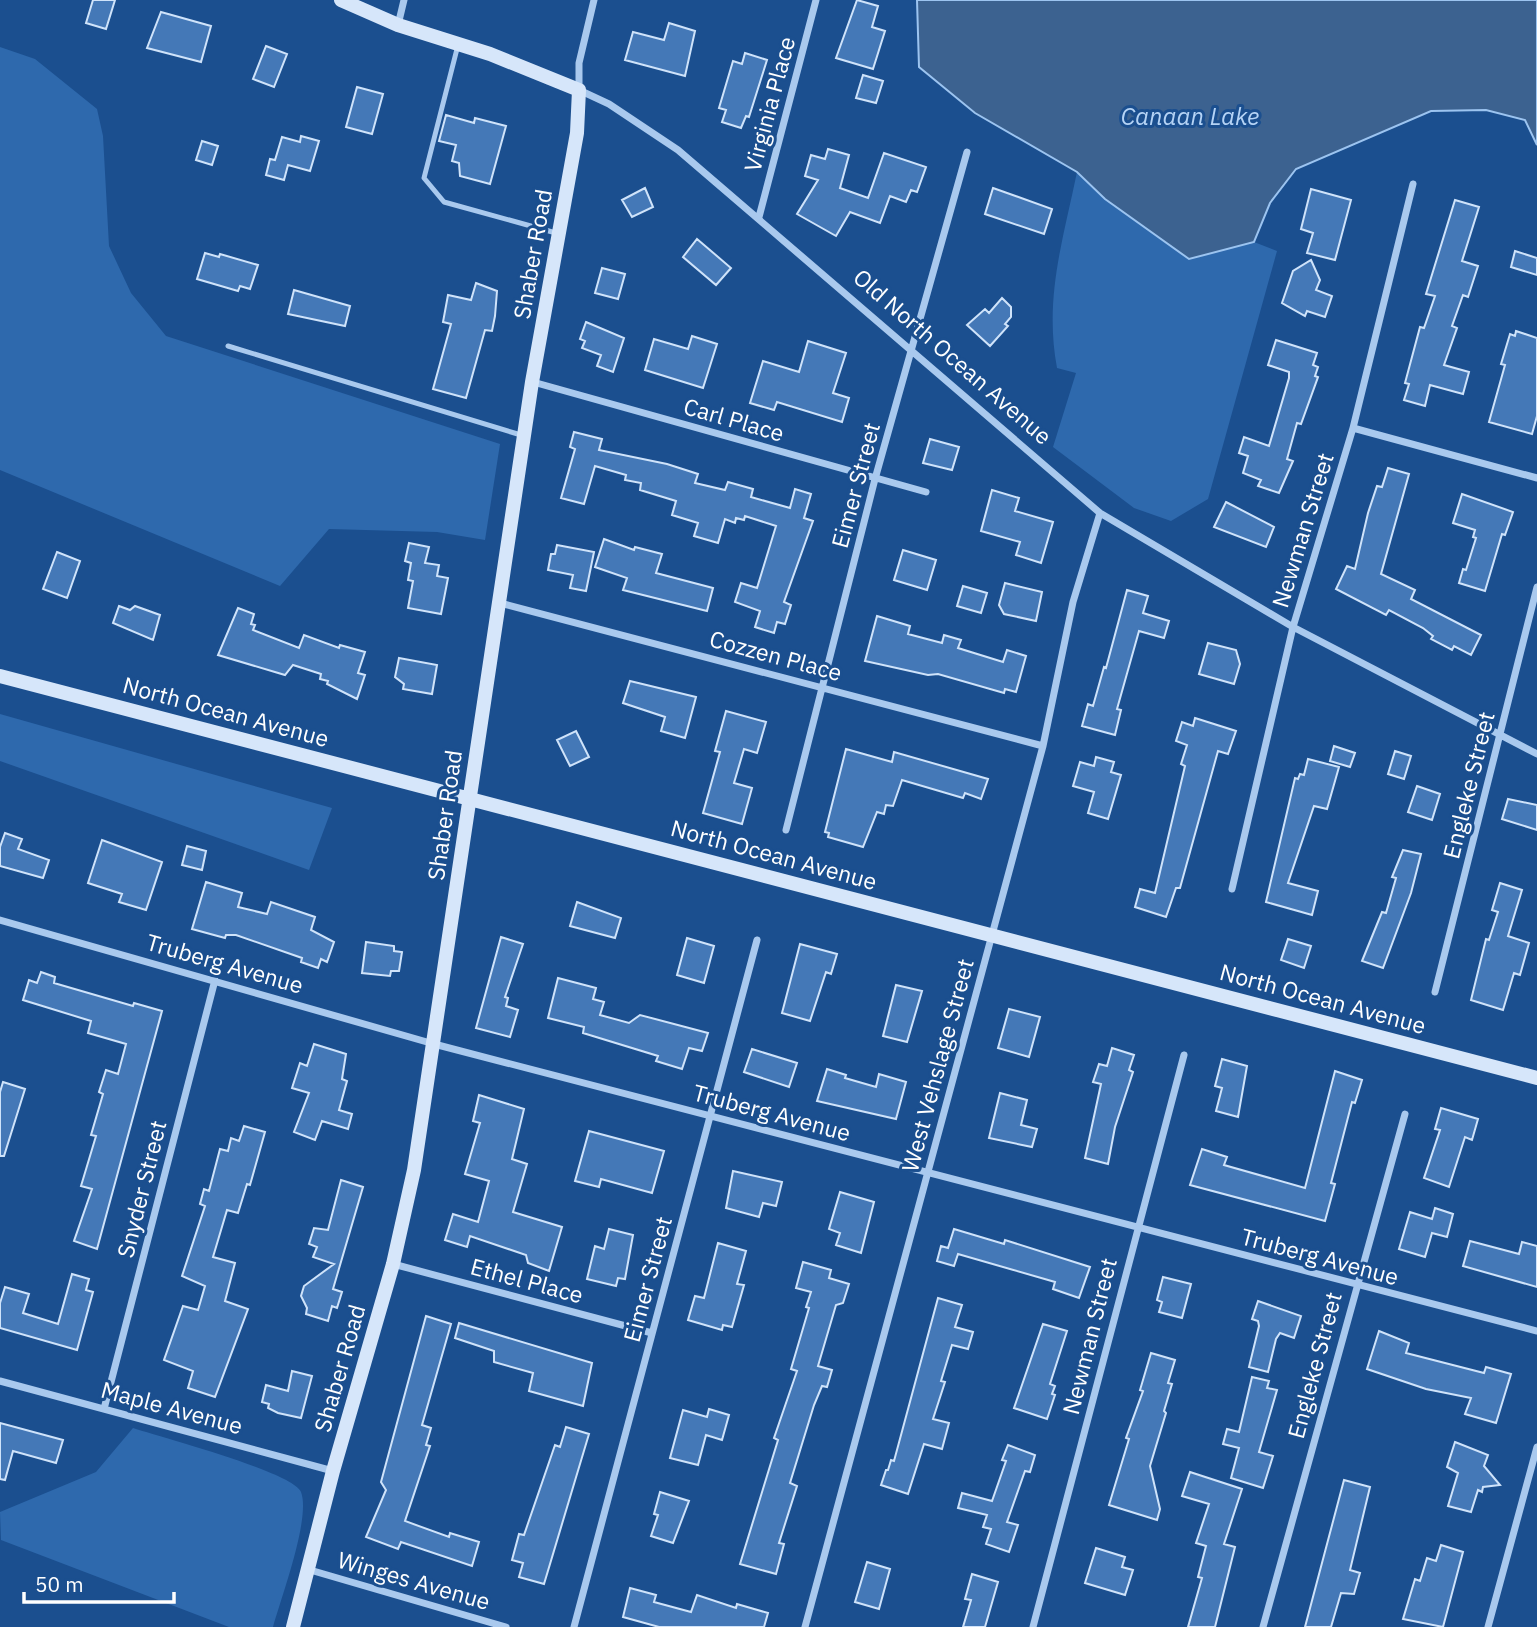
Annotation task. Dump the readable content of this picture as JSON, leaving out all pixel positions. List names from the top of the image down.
{
  "streets": {
    "street": [
      "Virginia Place",
      "Shaber Road",
      "Old North Ocean Avenue",
      "Carl Place",
      "Eimer Street",
      "Newman Street",
      "Cozzen Place",
      "North Ocean Avenue",
      "Engleke Street",
      "Truberg Avenue",
      "West Vehslage Street",
      "Snyder Street",
      "Ethel Place",
      "Maple Avenue",
      "Winges Avenue"
    ]
  },
  "crossings": [
    ["Virginia Place", "Old North Ocean Avenue"],
    ["Shaber Road", "Old North Ocean Avenue"],
    ["Shaber Road", "Carl Place"],
    ["Shaber Road", "Cozzen Place"],
    ["Shaber Road", "North Ocean Avenue"],
    ["Shaber Road", "Truberg Avenue"],
    ["Shaber Road", "Ethel Place"],
    ["Shaber Road", "Maple Avenue"],
    ["Shaber Road", "Winges Avenue"],
    ["Old North Ocean Avenue", "Eimer Street"],
    ["Old North Ocean Avenue", "Newman Street"],
    ["Old North Ocean Avenue", "Engleke Street"],
    ["Old North Ocean Avenue", "West Vehslage Street"],
    ["Carl Place", "Eimer Street"],
    ["Eimer Street", "Cozzen Place"],
    ["Eimer Street", "Truberg Avenue"],
    ["Eimer Street", "Ethel Place"],
    ["Newman Street", "Truberg Avenue"],
    ["Cozzen Place", "West Vehslage Street"],
    ["North Ocean Avenue", "West Vehslage Street"],
    ["Engleke Street", "Truberg Avenue"],
    ["Truberg Avenue", "West Vehslage Street"],
    ["Truberg Avenue", "Snyder Street"],
    ["Snyder Street", "Maple Avenue"]
  ],
  "water": ["Canaan Lake"],
  "scale_bar": "50 m"
}
